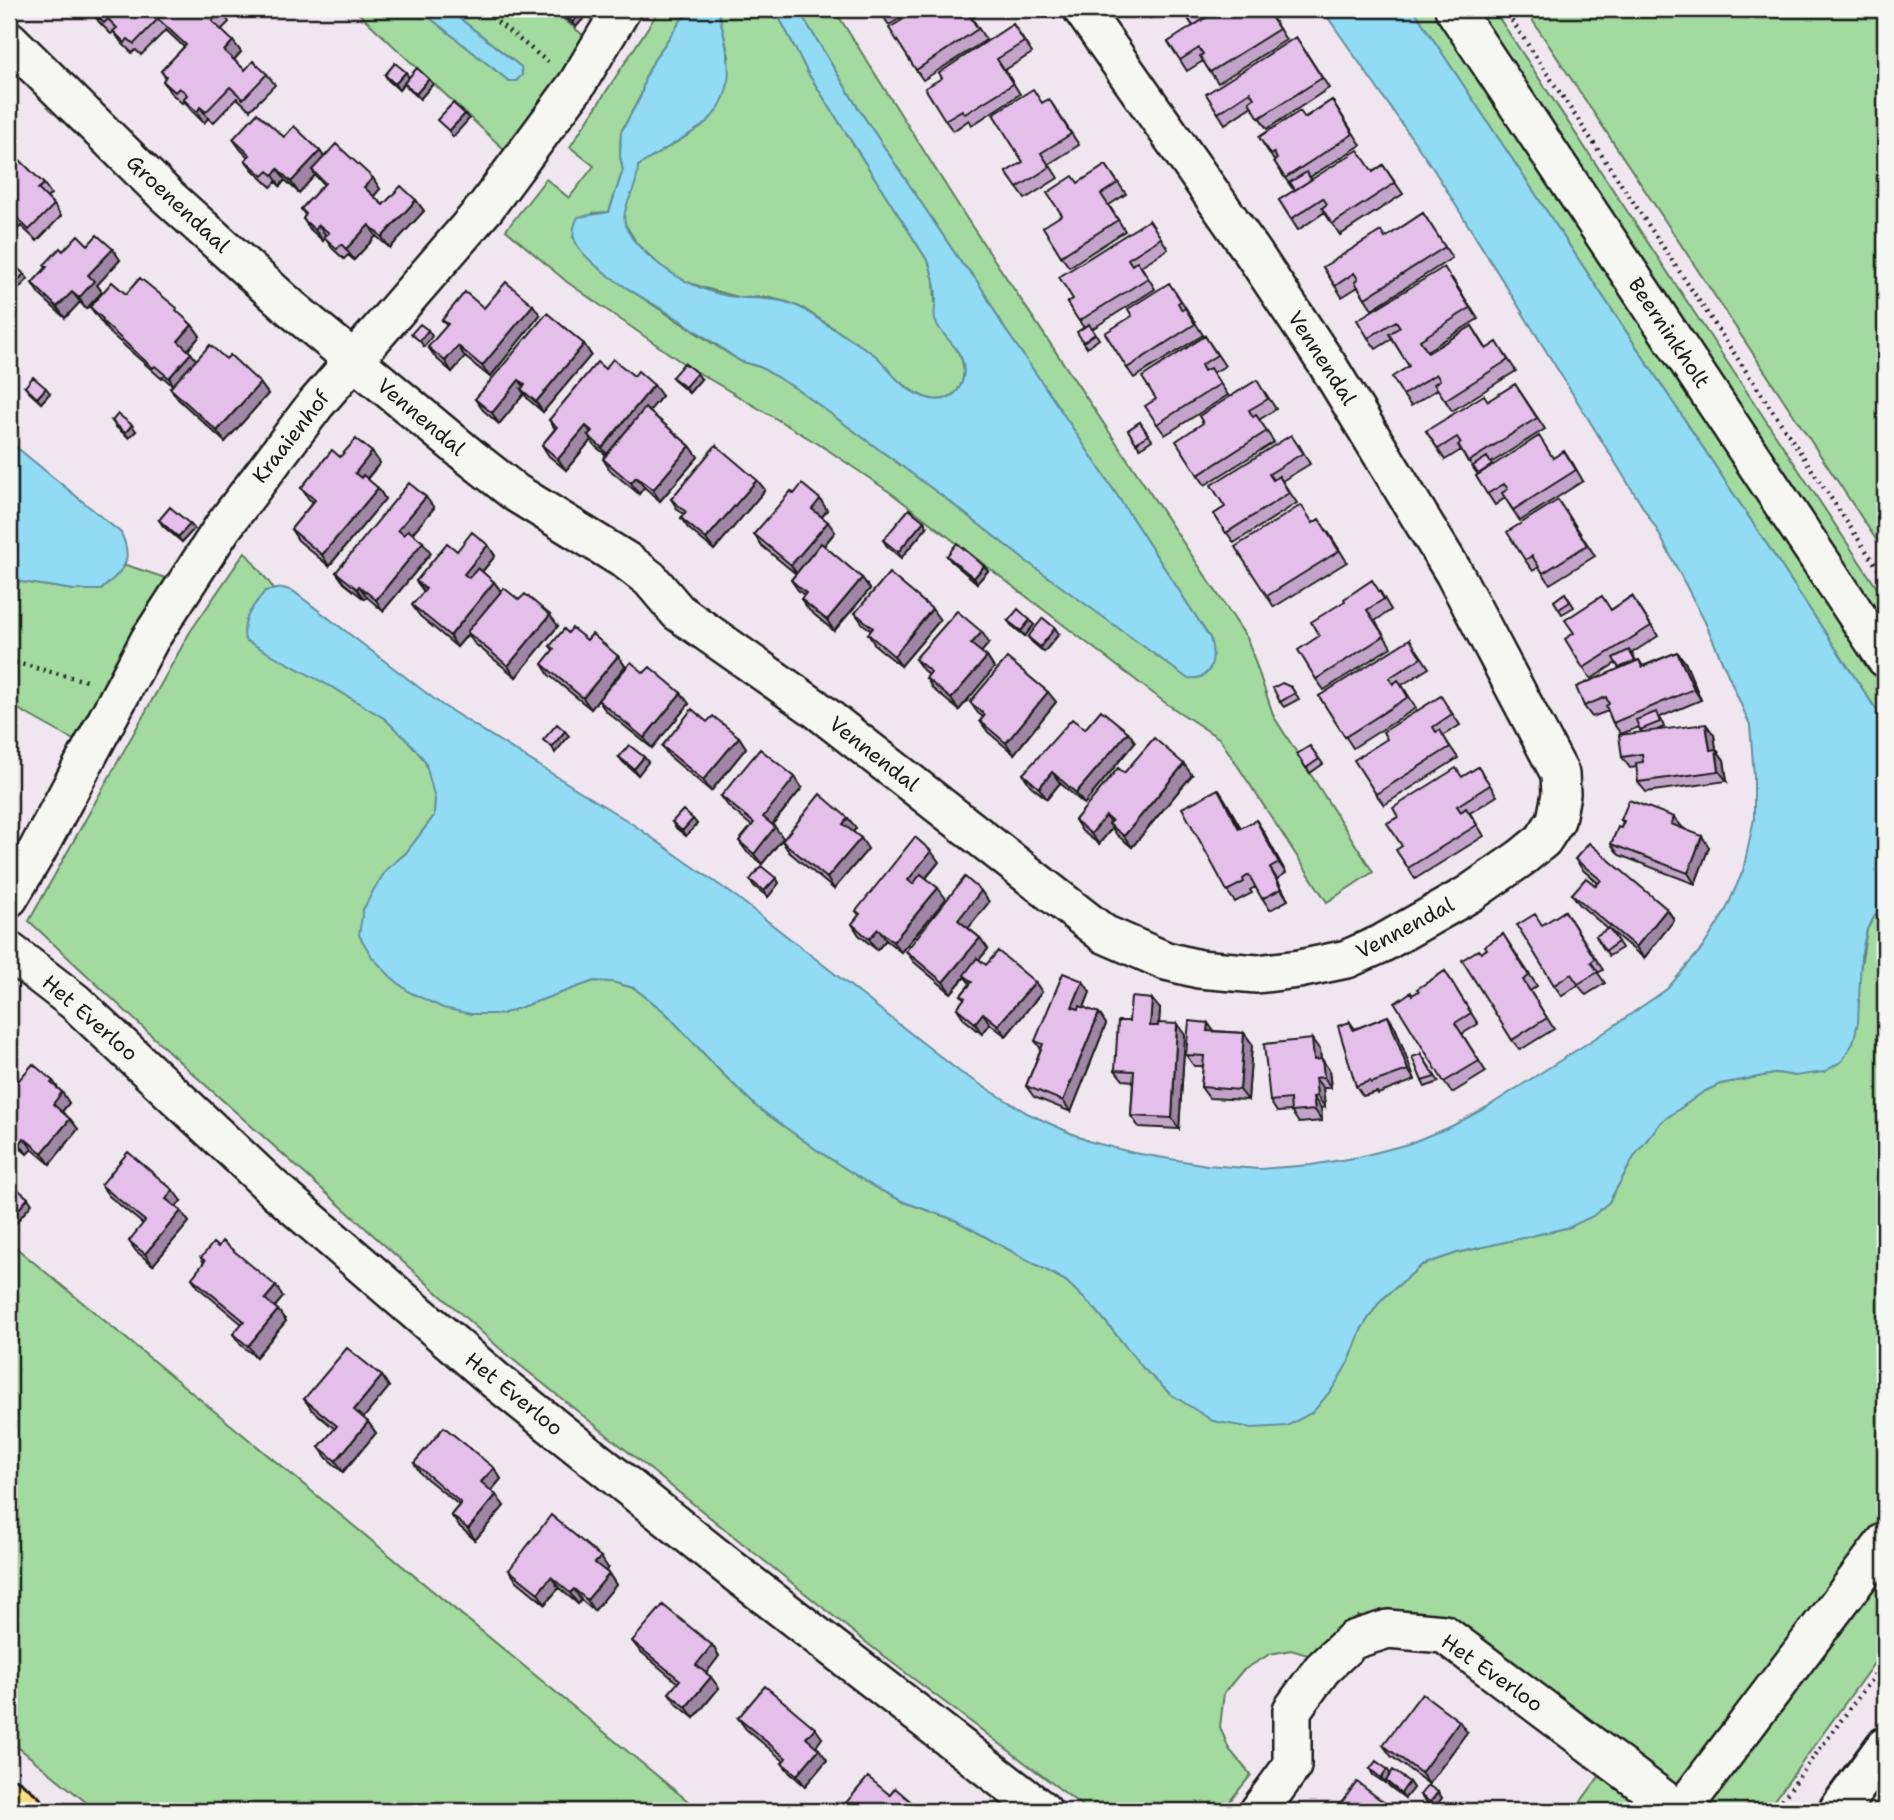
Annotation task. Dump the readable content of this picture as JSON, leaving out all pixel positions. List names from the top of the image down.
{
  "streets": {
    "street": [
      "Groenendaal",
      "Beerninkholt",
      "Vennendal",
      "Kraaienhof",
      "Het Everloo"
    ]
  },
  "crossings": [
    ["Groenendaal", "Vennendal"],
    ["Groenendaal", "Kraaienhof"],
    ["Vennendal", "Kraaienhof"]
  ]
}
